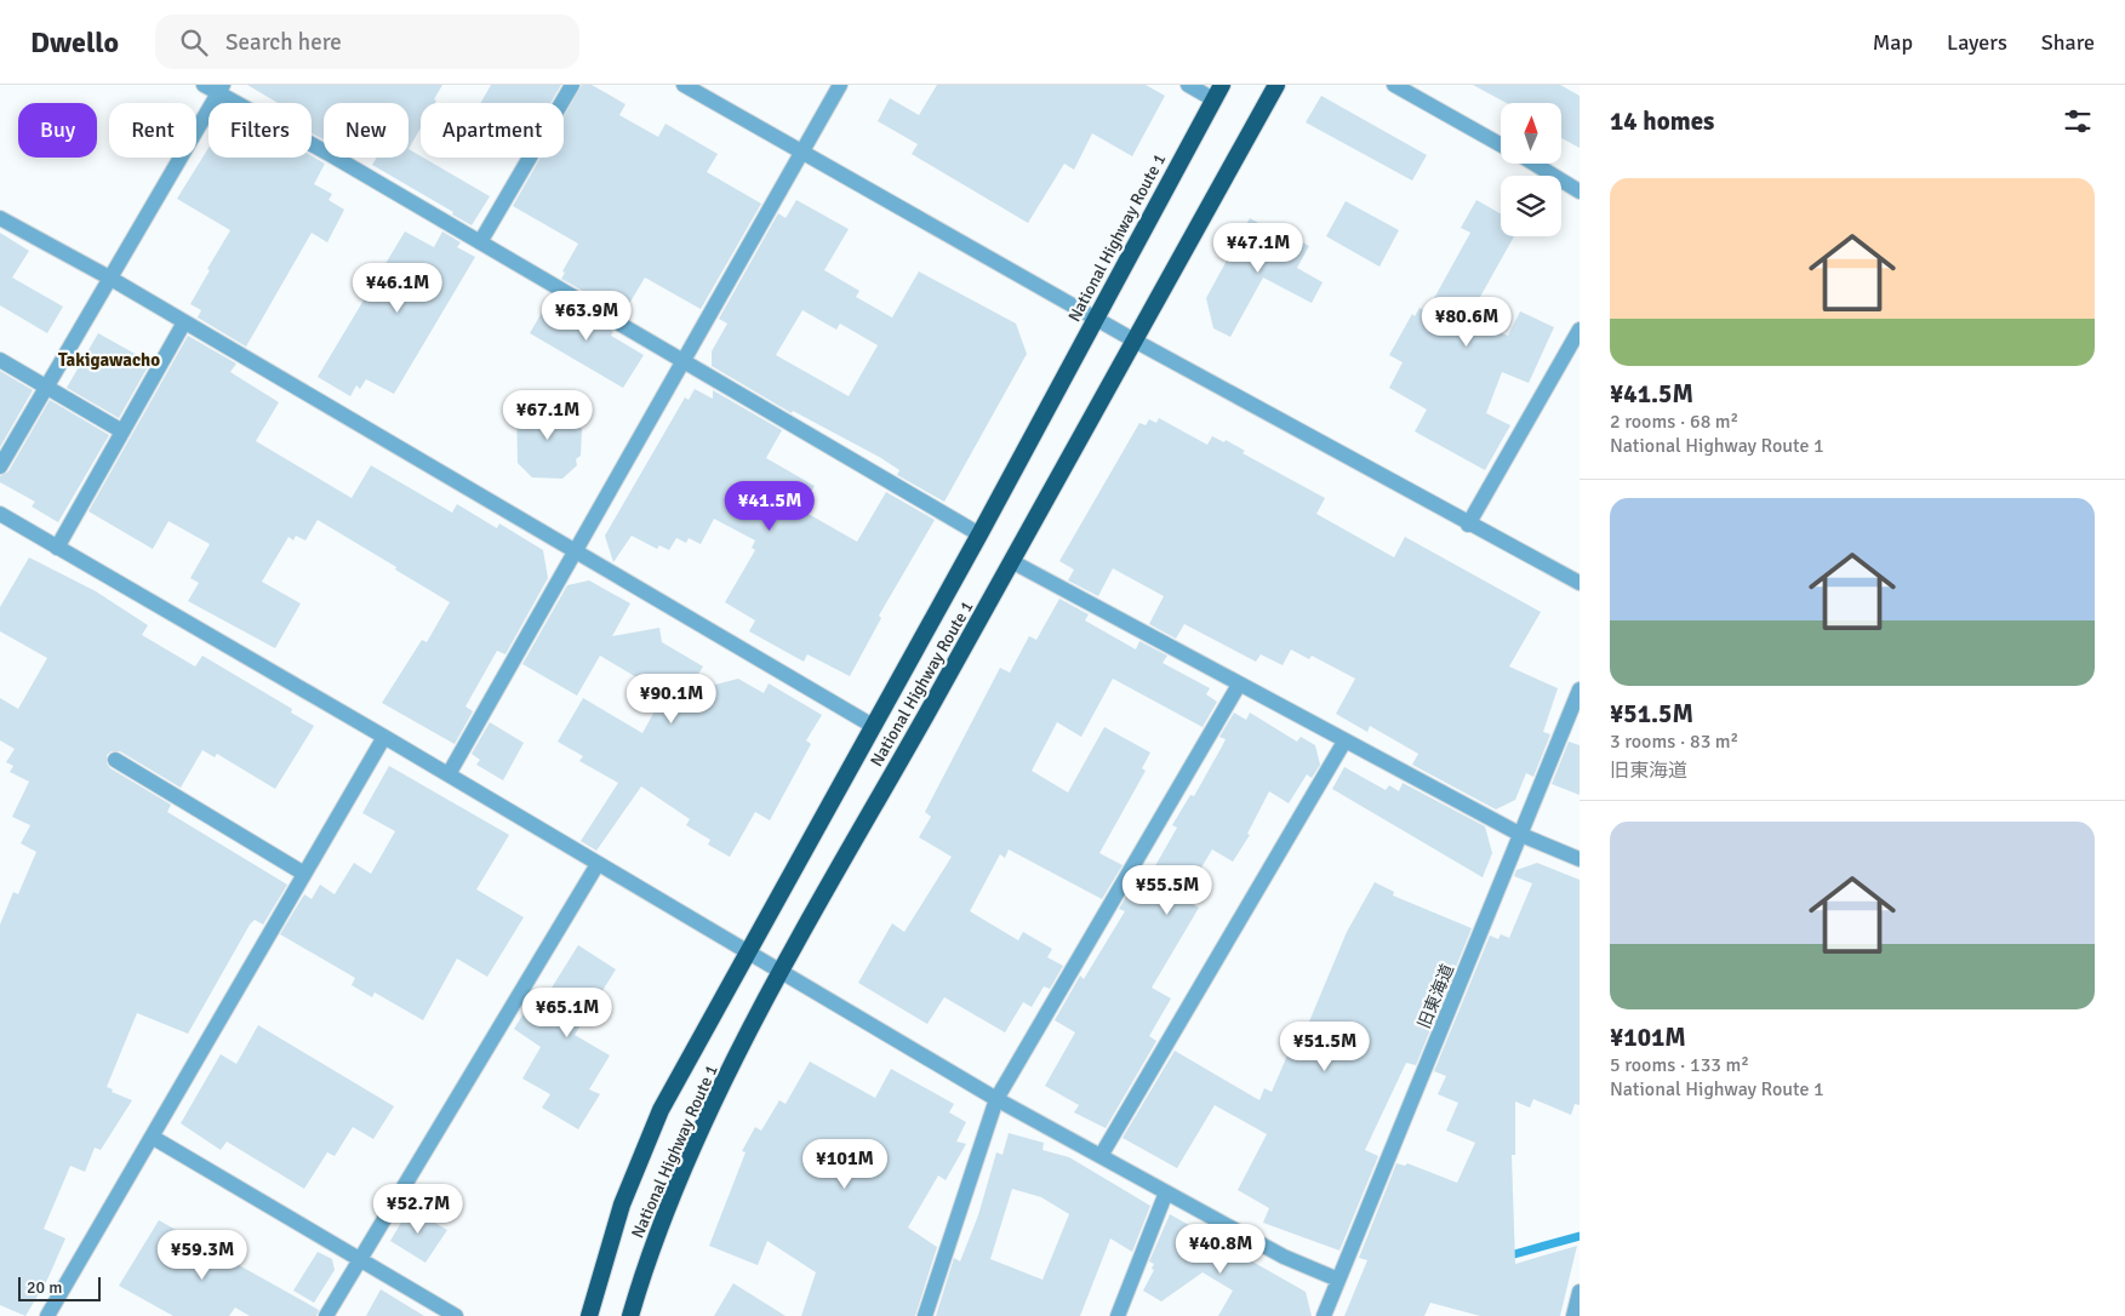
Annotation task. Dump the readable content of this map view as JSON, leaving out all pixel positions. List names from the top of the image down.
{
  "streets": {
    "highway": ["National Highway Route 1"],
    "street": ["旧東海道"]
  },
  "districts": ["Takigawacho"],
  "scale_bar": "20 m",
  "north": "top",
  "page": {
    "header": "Dwello",
    "search": "Search here",
    "nav": ["Map", "Layers", "Share"],
    "heading": "14 homes",
    "chip": [
      "Buy",
      "Rent",
      "Filters",
      "New",
      "Apartment"
    ],
    "list": [
      {
        "name": "¥41.5M",
        "note": "2 rooms · 68 m² · National Highway Route 1"
      },
      {
        "name": "¥51.5M",
        "note": "3 rooms · 83 m² · 旧東海道"
      },
      {
        "name": "¥101M",
        "note": "5 rooms · 133 m² · National Highway Route 1"
      }
    ],
    "price": [
      "¥47.1M",
      "¥46.1M",
      "¥63.9M",
      "¥80.6M",
      "¥67.1M",
      "¥41.5M",
      "¥90.1M",
      "¥55.5M",
      "¥65.1M",
      "¥51.5M",
      "¥101M",
      "¥52.7M",
      "¥40.8M",
      "¥59.3M"
    ],
    "scale": "20 m"
  }
}
